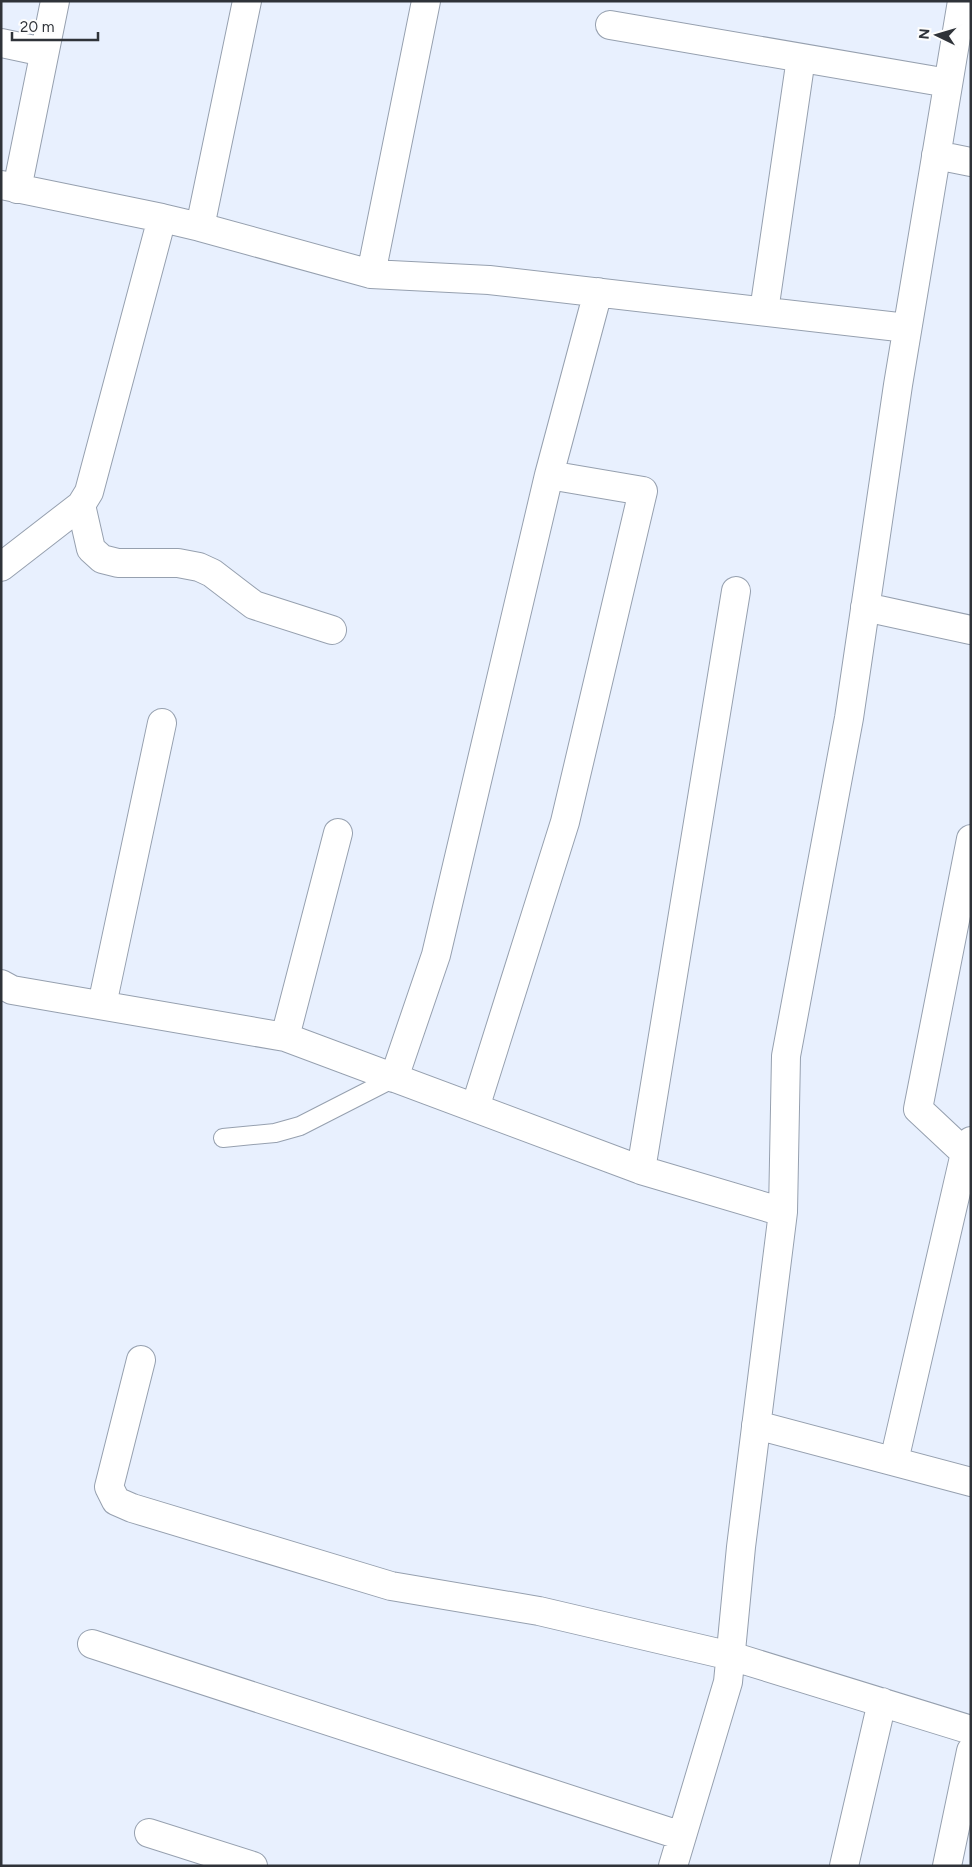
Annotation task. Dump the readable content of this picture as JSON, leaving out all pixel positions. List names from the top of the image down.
{
  "scale_bar": "20 m",
  "north": "left"
}
